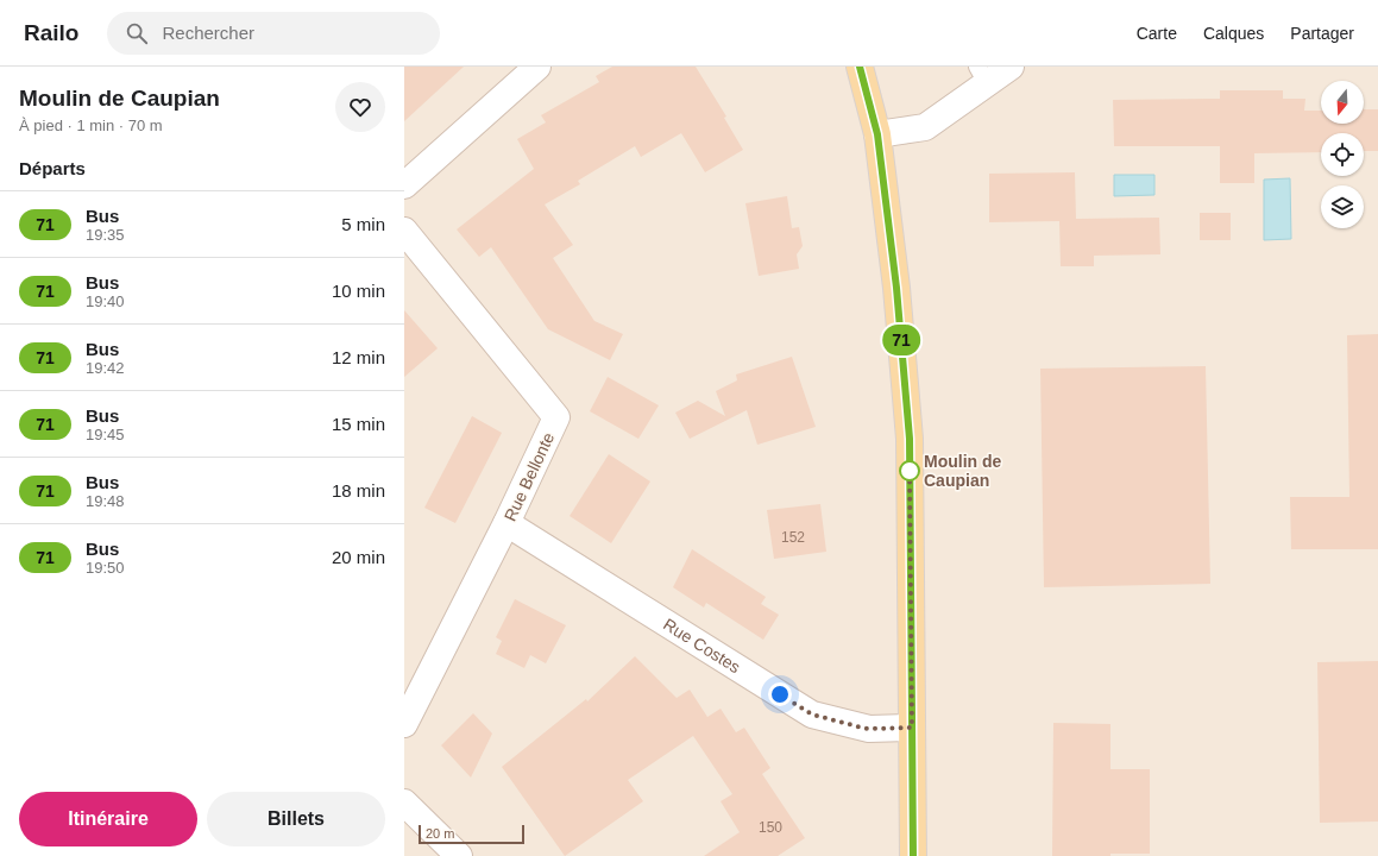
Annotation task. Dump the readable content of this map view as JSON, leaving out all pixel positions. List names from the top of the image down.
{
  "streets": {
    "street": ["Rue Bellonte", "Rue Costes"]
  },
  "crossings": [
    ["Rue Bellonte", "Rue Costes"]
  ],
  "places": ["Moulin de Caupian"],
  "lines": ["bus line 71"],
  "house_numbers": ["152", "150"],
  "scale_bar": "20 m",
  "north": "bottom",
  "page": {
    "header": "Railo",
    "search": "Rechercher",
    "nav": ["Carte", "Calques", "Partager"],
    "heading": [
      ["Moulin de Caupian", "À pied · 1 min · 70 m"],
      "Départs"
    ],
    "on_map": "71",
    "list": [
      {
        "mark": "71",
        "name": "Bus",
        "note": "19:35",
        "value": "5 min"
      },
      {
        "mark": "71",
        "name": "Bus",
        "note": "19:40",
        "value": "10 min"
      },
      {
        "mark": "71",
        "name": "Bus",
        "note": "19:42",
        "value": "12 min"
      },
      {
        "mark": "71",
        "name": "Bus",
        "note": "19:45",
        "value": "15 min"
      },
      {
        "mark": "71",
        "name": "Bus",
        "note": "19:48",
        "value": "18 min"
      },
      {
        "mark": "71",
        "name": "Bus",
        "note": "19:50",
        "value": "20 min"
      }
    ],
    "buttons": ["Itinéraire", "Billets"],
    "scale": "20 m"
  }
}
